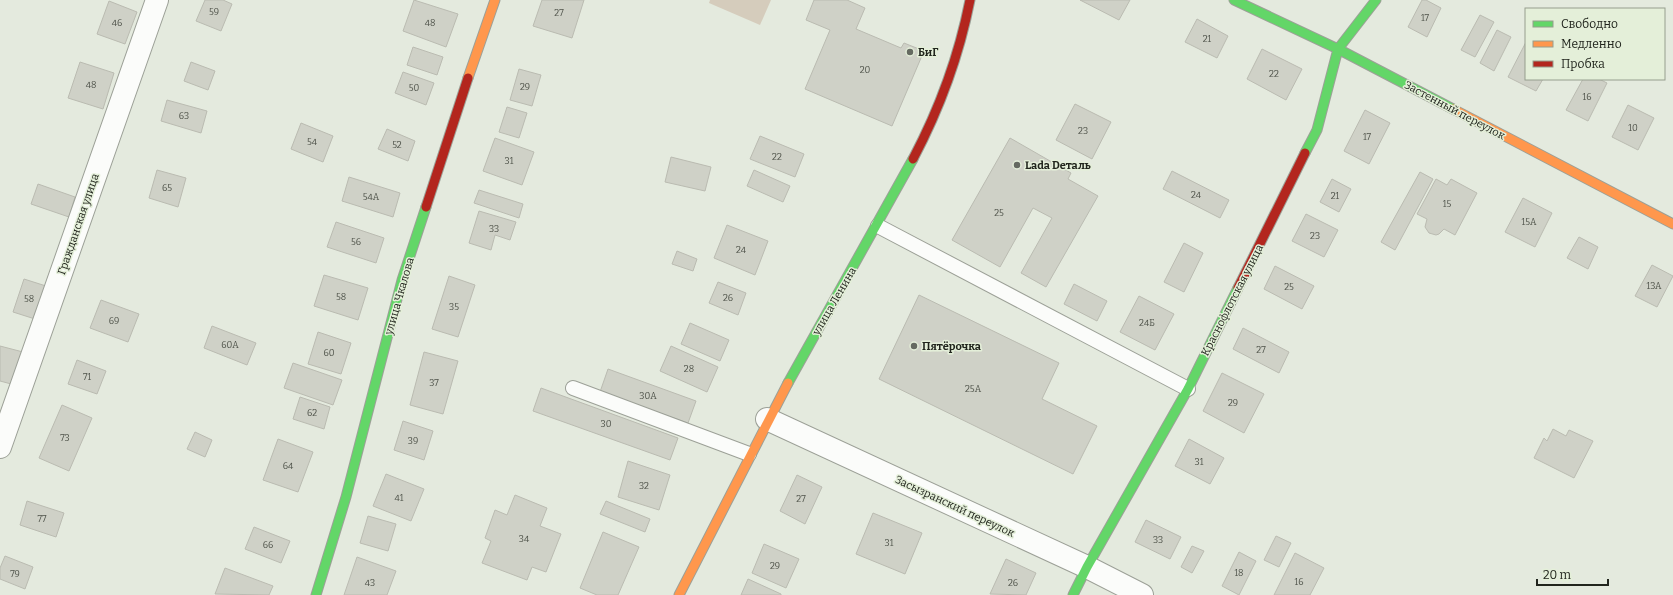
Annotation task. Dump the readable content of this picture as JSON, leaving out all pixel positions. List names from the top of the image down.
{
  "streets": {
    "street": [
      "Застенный переулок",
      "Гражданская улица",
      "улица Чкалова",
      "Краснофлотская улица",
      "улица Ленина",
      "Засызранский переулок"
    ]
  },
  "crossings": [
    ["Застенный переулок", "Краснофлотская улица"],
    ["Краснофлотская улица", "Засызранский переулок"],
    ["улица Ленина", "Засызранский переулок"]
  ],
  "places": ["БиГ", "Lada Dеталь", "Пятёрочка"],
  "house_numbers": [
    "59",
    "27",
    "17",
    "46",
    "48",
    "21",
    "20",
    "22",
    "48",
    "29",
    "50",
    "16",
    "63",
    "10",
    "23",
    "17",
    "54",
    "52",
    "22",
    "31",
    "65",
    "24",
    "21",
    "54А",
    "15",
    "25",
    "15А",
    "33",
    "23",
    "56",
    "24",
    "13А",
    "25",
    "58",
    "26",
    "58",
    "35",
    "69",
    "24Б",
    "60А",
    "27",
    "60",
    "28",
    "71",
    "37",
    "25А",
    "30А",
    "29",
    "62",
    "30",
    "73",
    "39",
    "31",
    "64",
    "32",
    "41",
    "27",
    "77",
    "34",
    "33",
    "31",
    "66",
    "29",
    "18",
    "79",
    "16",
    "43",
    "26"
  ],
  "legend": ["Свободно", "Медленно", "Пробка"],
  "scale_bar": "20 m"
}
